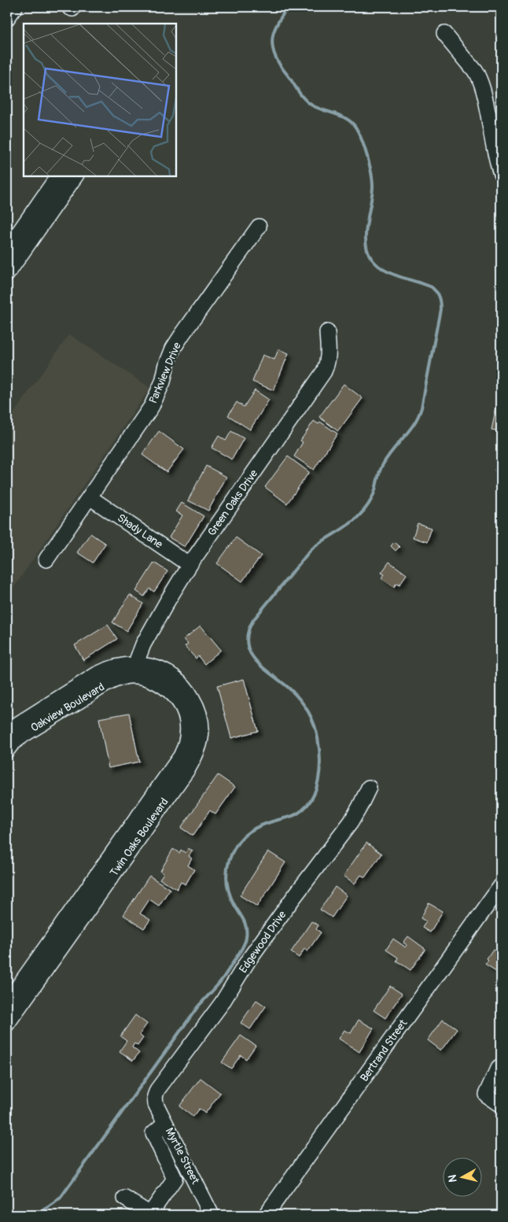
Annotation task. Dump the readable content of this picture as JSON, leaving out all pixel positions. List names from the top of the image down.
{
  "streets": {
    "street": [
      "Parkview Drive",
      "Green Oaks Drive",
      "Shady Lane",
      "Oakview Boulevard",
      "Twin Oaks Boulevard",
      "Edgewood Drive",
      "Bertrand Street",
      "Myrtle Street"
    ]
  },
  "crossings": [
    ["Parkview Drive", "Shady Lane"],
    ["Green Oaks Drive", "Shady Lane"],
    ["Green Oaks Drive", "Oakview Boulevard"],
    ["Green Oaks Drive", "Twin Oaks Boulevard"],
    ["Oakview Boulevard", "Twin Oaks Boulevard"],
    ["Edgewood Drive", "Myrtle Street"]
  ],
  "north": "left"
}
